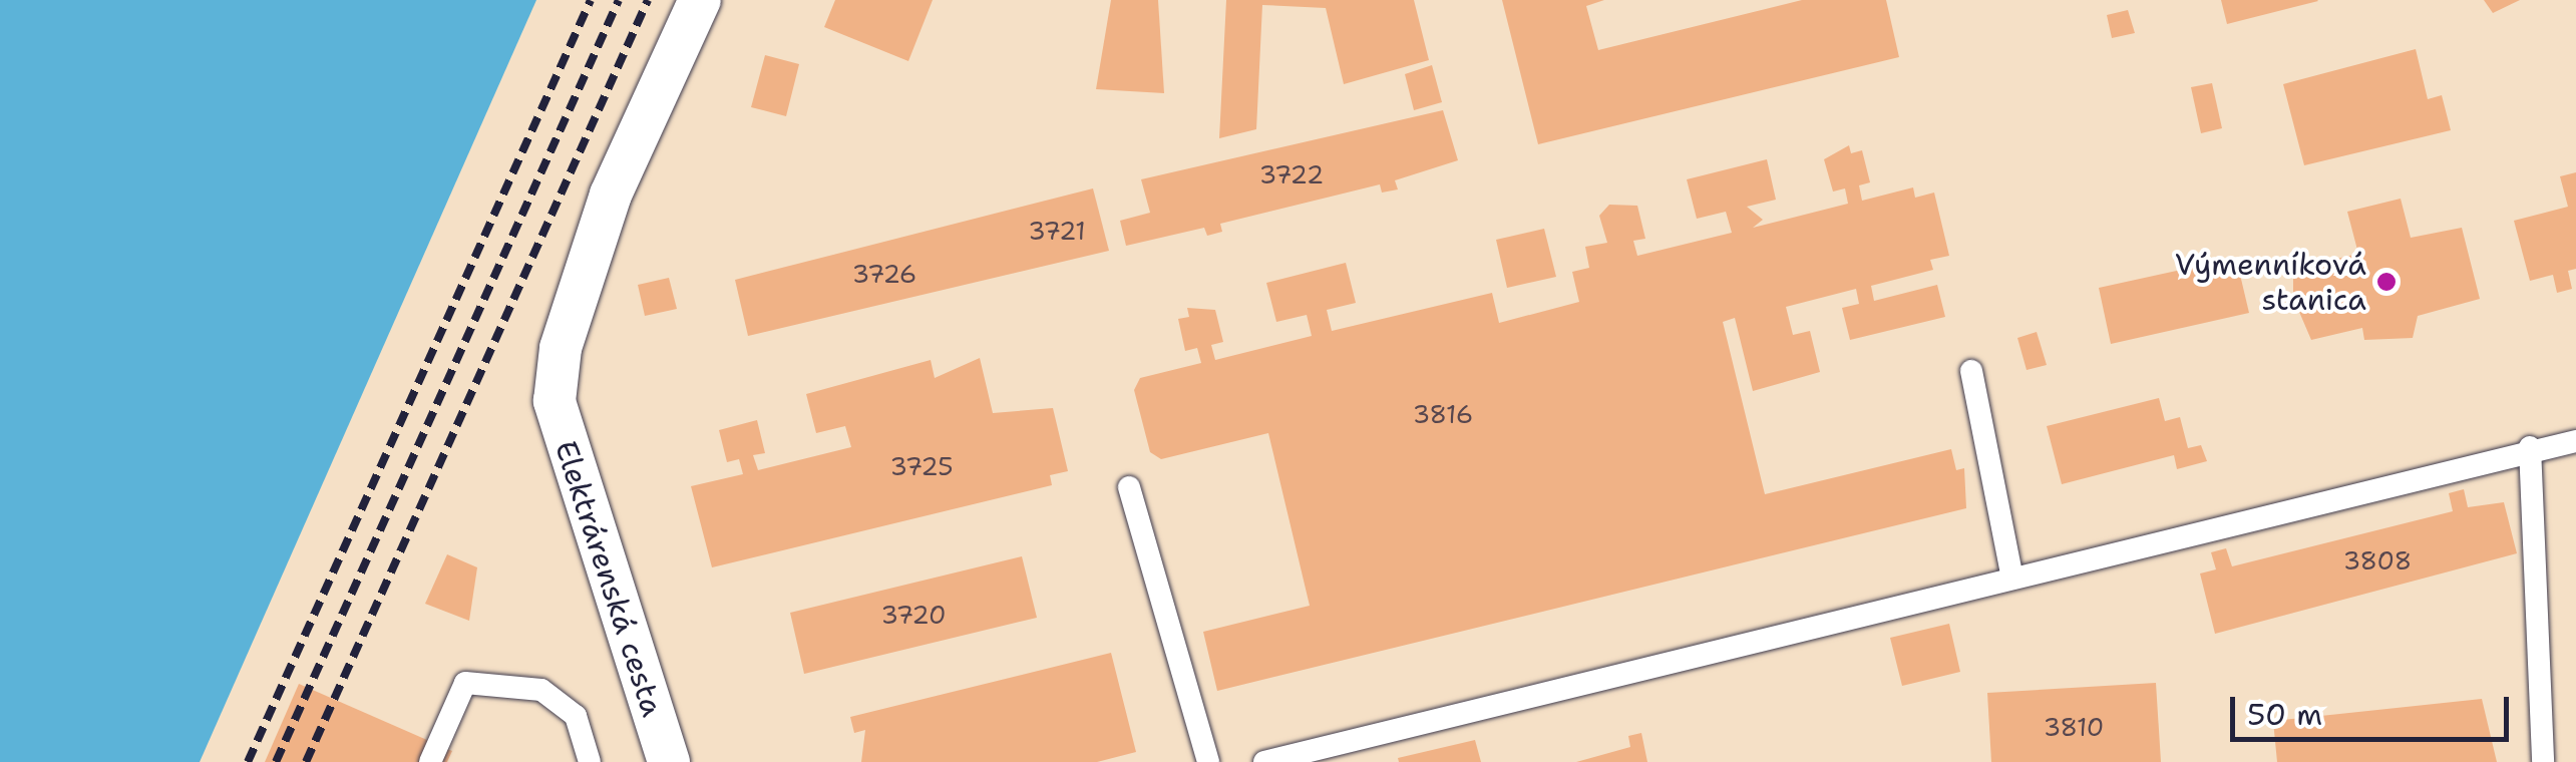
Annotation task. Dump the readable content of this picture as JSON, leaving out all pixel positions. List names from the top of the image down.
{
  "streets": {
    "street": ["Elektrárenská cesta"]
  },
  "places": ["Výmenníková stanica"],
  "house_numbers": [
    "3722",
    "3721",
    "3726",
    "3816",
    "3725",
    "3808",
    "3720",
    "3810"
  ],
  "scale_bar": "50 m"
}
